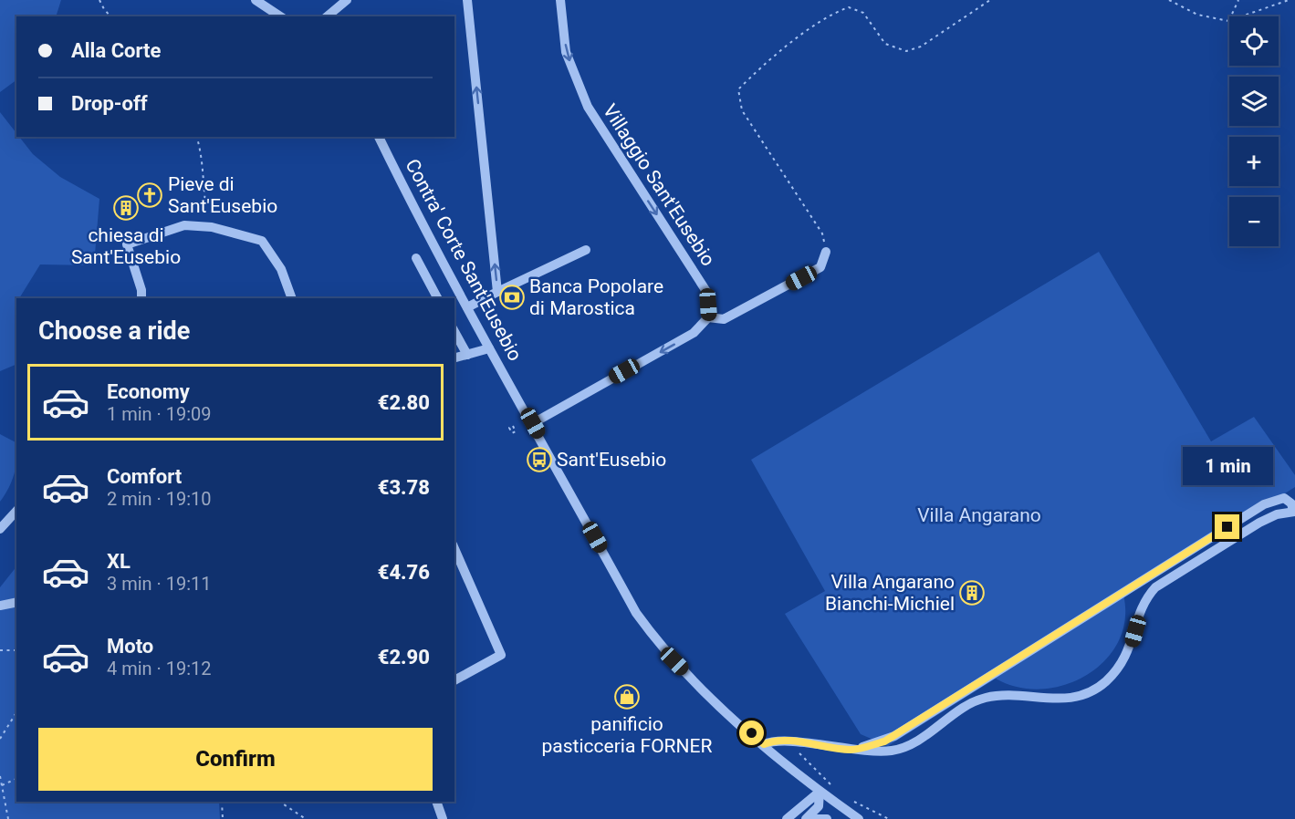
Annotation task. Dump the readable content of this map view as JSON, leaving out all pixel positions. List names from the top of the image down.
{
  "streets": {
    "street": ["Villaggio Sant'Eusebio", "Contra' Corte Sant'Eusebio"]
  },
  "one_way": ["Villaggio Sant'Eusebio"],
  "parks": ["Villa Angarano"],
  "places": {
    "church": ["Pieve di Sant'Eusebio"],
    "building": ["chiesa di Sant'Eusebio", "Villa Angarano Bianchi-Michiel"],
    "bank": ["Banca Popolare di Marostica"],
    "bus stop": ["Sant'Eusebio"],
    "shop": ["panificio pasticceria FORNER"]
  },
  "page": {
    "map_buttons": ["+", "−"],
    "banner": ["Alla Corte", "Drop-off"],
    "heading": "Choose a ride",
    "list": [
      {
        "name": "Economy",
        "note": "1 min · 19:09",
        "value": "€2.80"
      },
      {
        "name": "Comfort",
        "note": "2 min · 19:10",
        "value": "€3.78"
      },
      {
        "name": "XL",
        "note": "3 min · 19:11",
        "value": "€4.76"
      },
      {
        "name": "Moto",
        "note": "4 min · 19:12",
        "value": "€2.90"
      }
    ],
    "bubble": "1 min",
    "buttons": "Confirm"
  }
}
